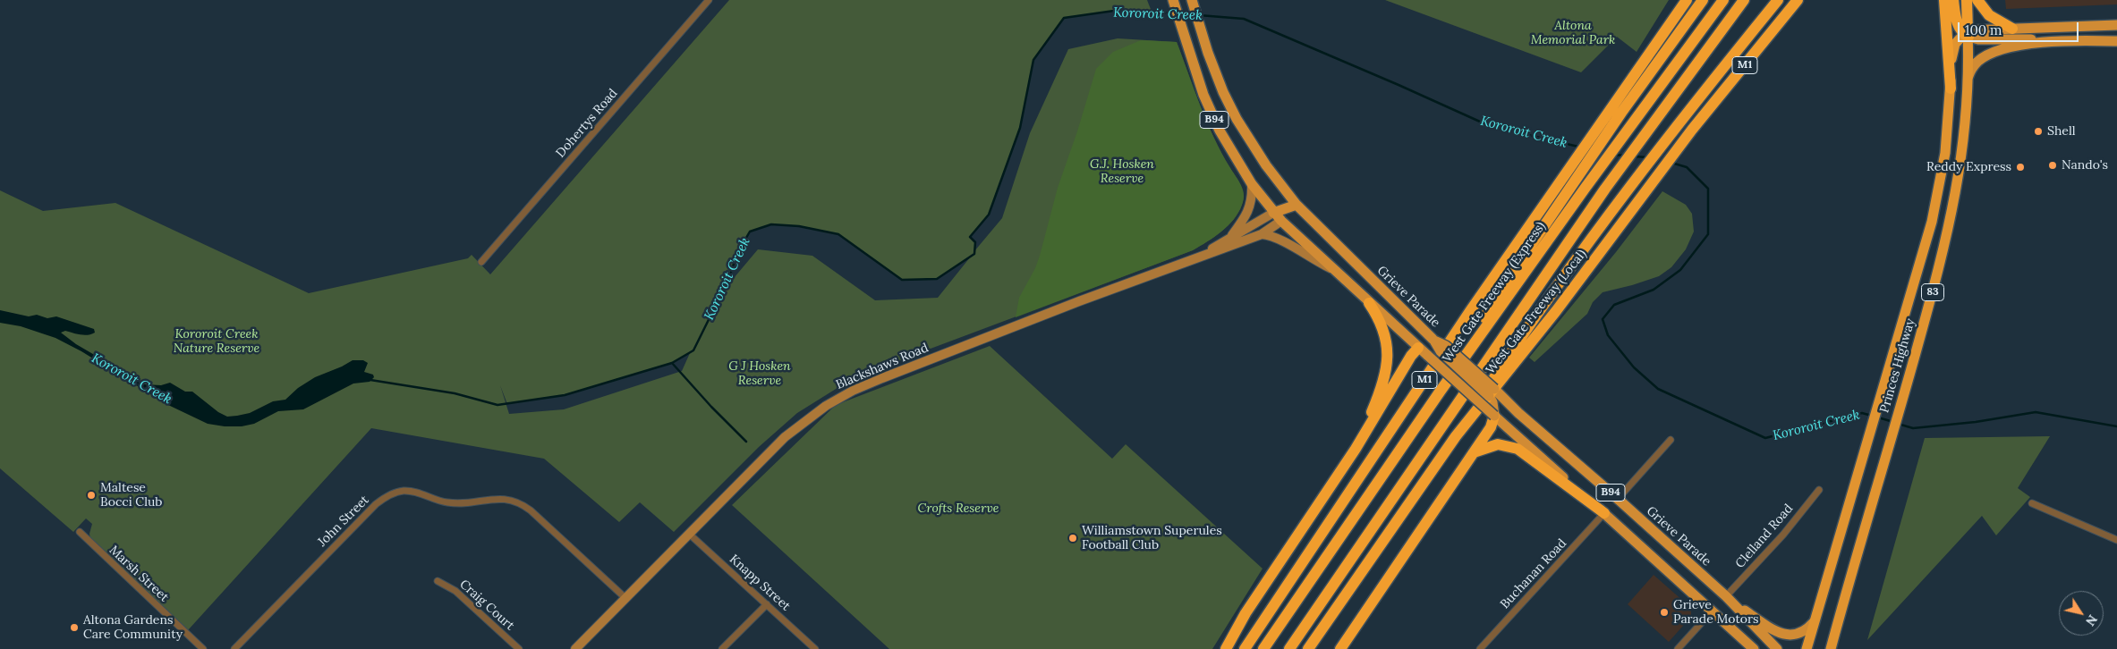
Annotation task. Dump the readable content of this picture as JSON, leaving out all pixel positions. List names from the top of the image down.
{
  "streets": {
    "highway": [
      "M1",
      "West Gate Freeway (Express)",
      "83",
      "West Gate Freeway (Local)",
      "Princes Highway"
    ],
    "main road": ["B94", "Grieve Parade", "Blackshaws Road"],
    "street": [
      "Dohertys Road",
      "John Street",
      "Clelland Road",
      "Marsh Street",
      "Buchanan Road",
      "Knapp Street",
      "Craig Court"
    ]
  },
  "crossings": [
    ["B94", "Blackshaws Road"],
    ["B94", "Buchanan Road"],
    ["Grieve Parade", "Clelland Road"],
    ["Blackshaws Road", "John Street"],
    ["Blackshaws Road", "Knapp Street"]
  ],
  "water": ["Kororoit Creek"],
  "parks": [
    "Altona Memorial Park",
    "G.J. Hosken Reserve",
    "Kororoit Creek Nature Reserve",
    "G J Hosken Reserve",
    "Crofts Reserve"
  ],
  "places": [
    "Shell",
    "Nando's",
    "Reddy Express",
    "Maltese Bocci Club",
    "Williamstown Superules Football Club",
    "Grieve Parade Motors",
    "Altona Gardens Care Community"
  ],
  "scale_bar": "100 m",
  "north": "bottom right"
}
